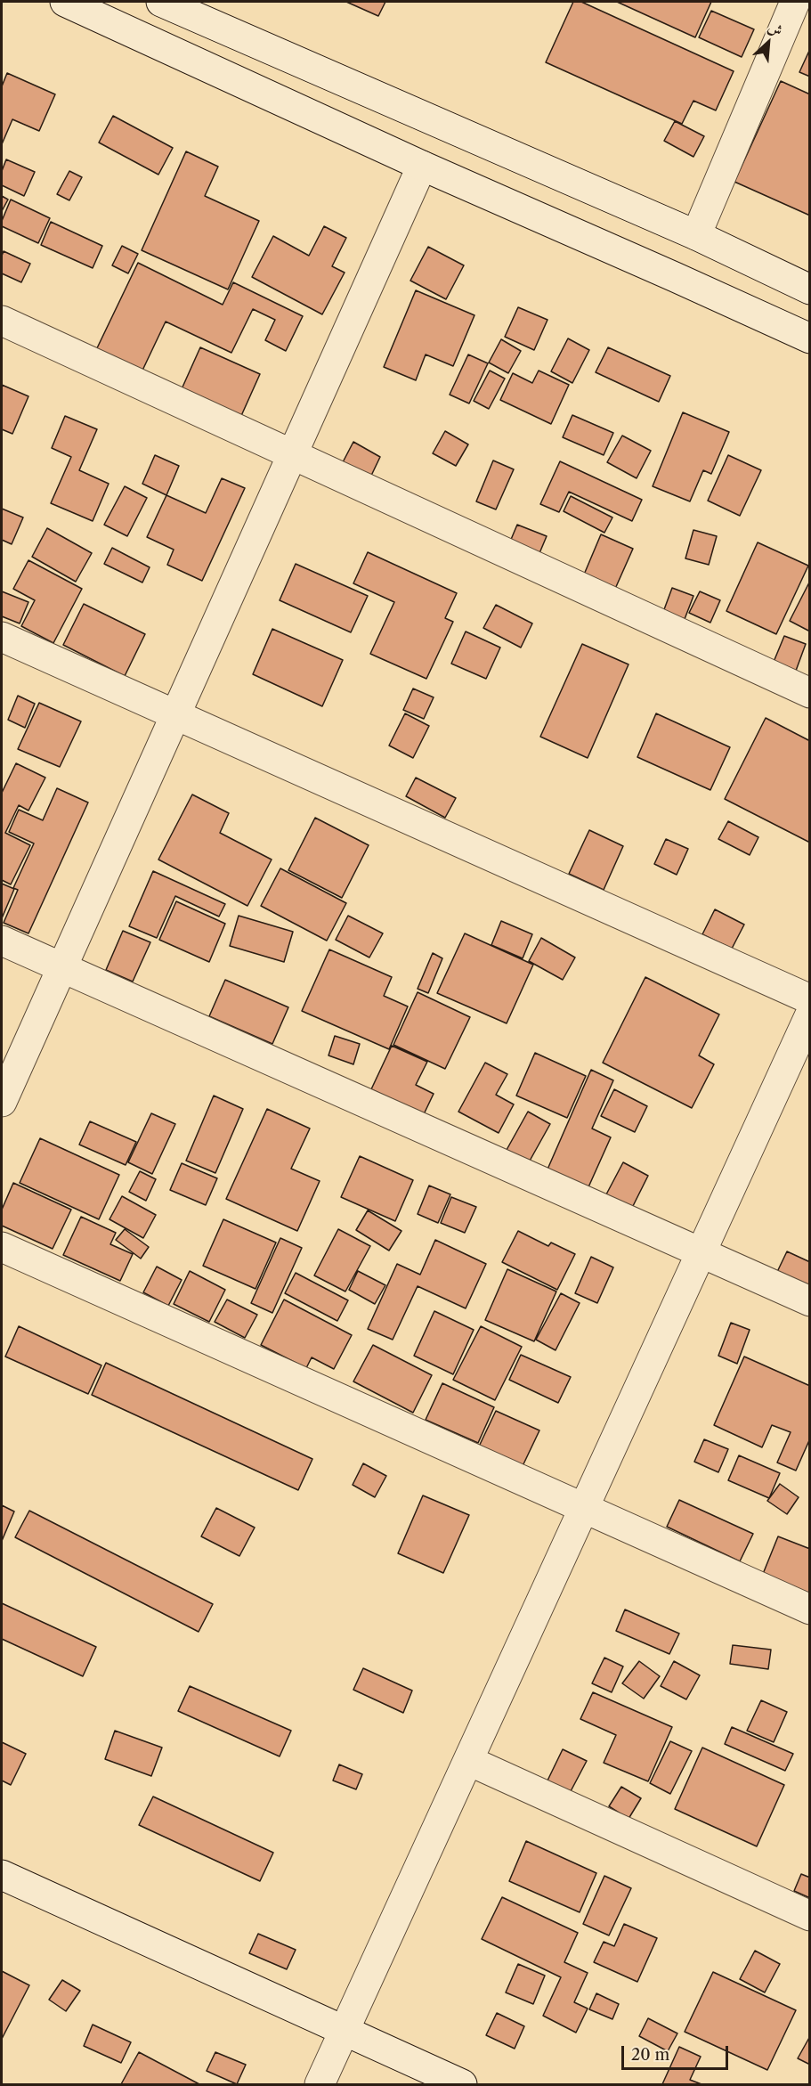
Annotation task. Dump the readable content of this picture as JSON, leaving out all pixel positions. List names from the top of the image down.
{
  "scale_bar": "20 m",
  "north": "top right"
}
